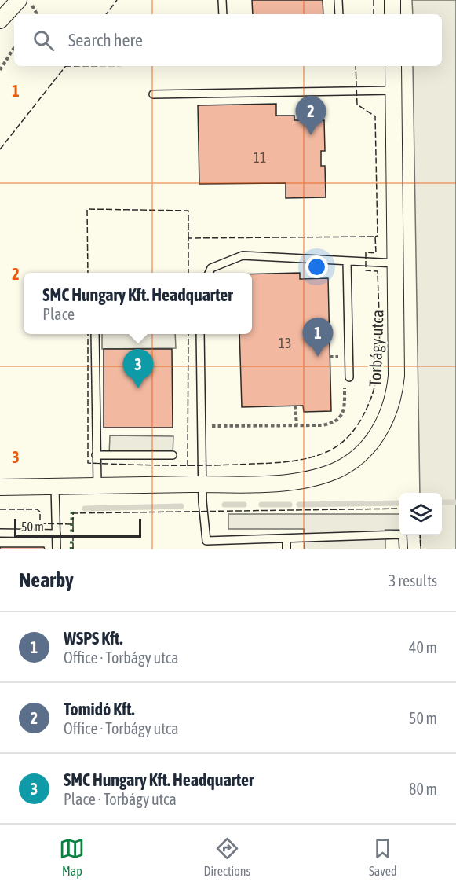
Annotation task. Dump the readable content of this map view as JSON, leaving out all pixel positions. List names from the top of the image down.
{
  "streets": {
    "street": ["Torbágy utca"]
  },
  "house_numbers": ["11", "13"],
  "scale_bar": "50 m",
  "page": {
    "search": "Search here",
    "pins": ["2", "1", "3"],
    "popup": ["SMC Hungary Kft. Headquarter", "Place"],
    "scale": "50 m",
    "heading": ["Nearby", "3 results"],
    "list": [
      {
        "mark": "1",
        "name": "WSPS Kft.",
        "note": "Office · Torbágy utca",
        "value": "40 m"
      },
      {
        "mark": "2",
        "name": "Tomidó Kft.",
        "note": "Office · Torbágy utca",
        "value": "50 m"
      },
      {
        "mark": "3",
        "name": "SMC Hungary Kft. Headquarter",
        "note": "Place · Torbágy utca",
        "value": "80 m"
      }
    ],
    "nav": ["Map", "Directions", "Saved"]
  },
  "grid": {
    "rows": ["1", "2", "3"]
  }
}
